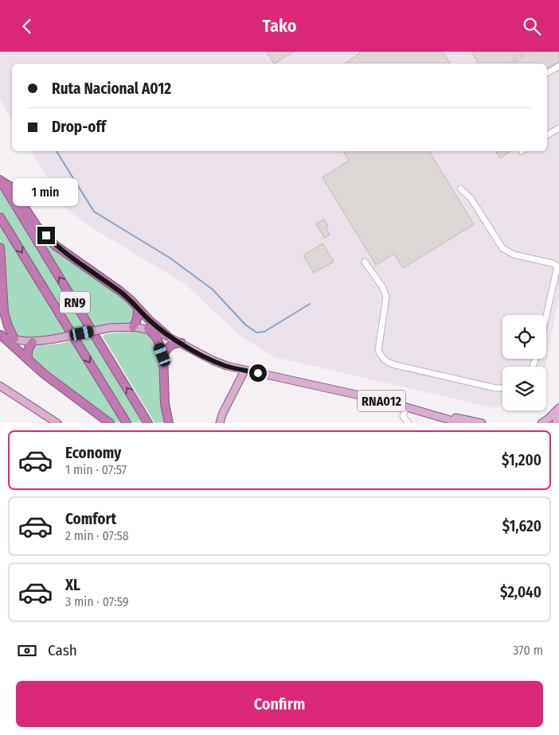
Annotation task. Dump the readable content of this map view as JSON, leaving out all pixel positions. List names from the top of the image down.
{
  "streets": {
    "highway": ["RN9"],
    "main road": ["RNA012"]
  },
  "page": {
    "header": "Tako",
    "banner": ["Ruta Nacional A012", "Drop-off"],
    "bubble": "1 min",
    "list": [
      {
        "name": "Economy",
        "note": "1 min · 07:57",
        "value": "$1,200"
      },
      {
        "name": "Comfort",
        "note": "2 min · 07:58",
        "value": "$1,620"
      },
      {
        "name": "XL",
        "note": "3 min · 07:59",
        "value": "$2,040"
      }
    ],
    "pay": ["Cash", "370 m"],
    "buttons": "Confirm"
  }
}
